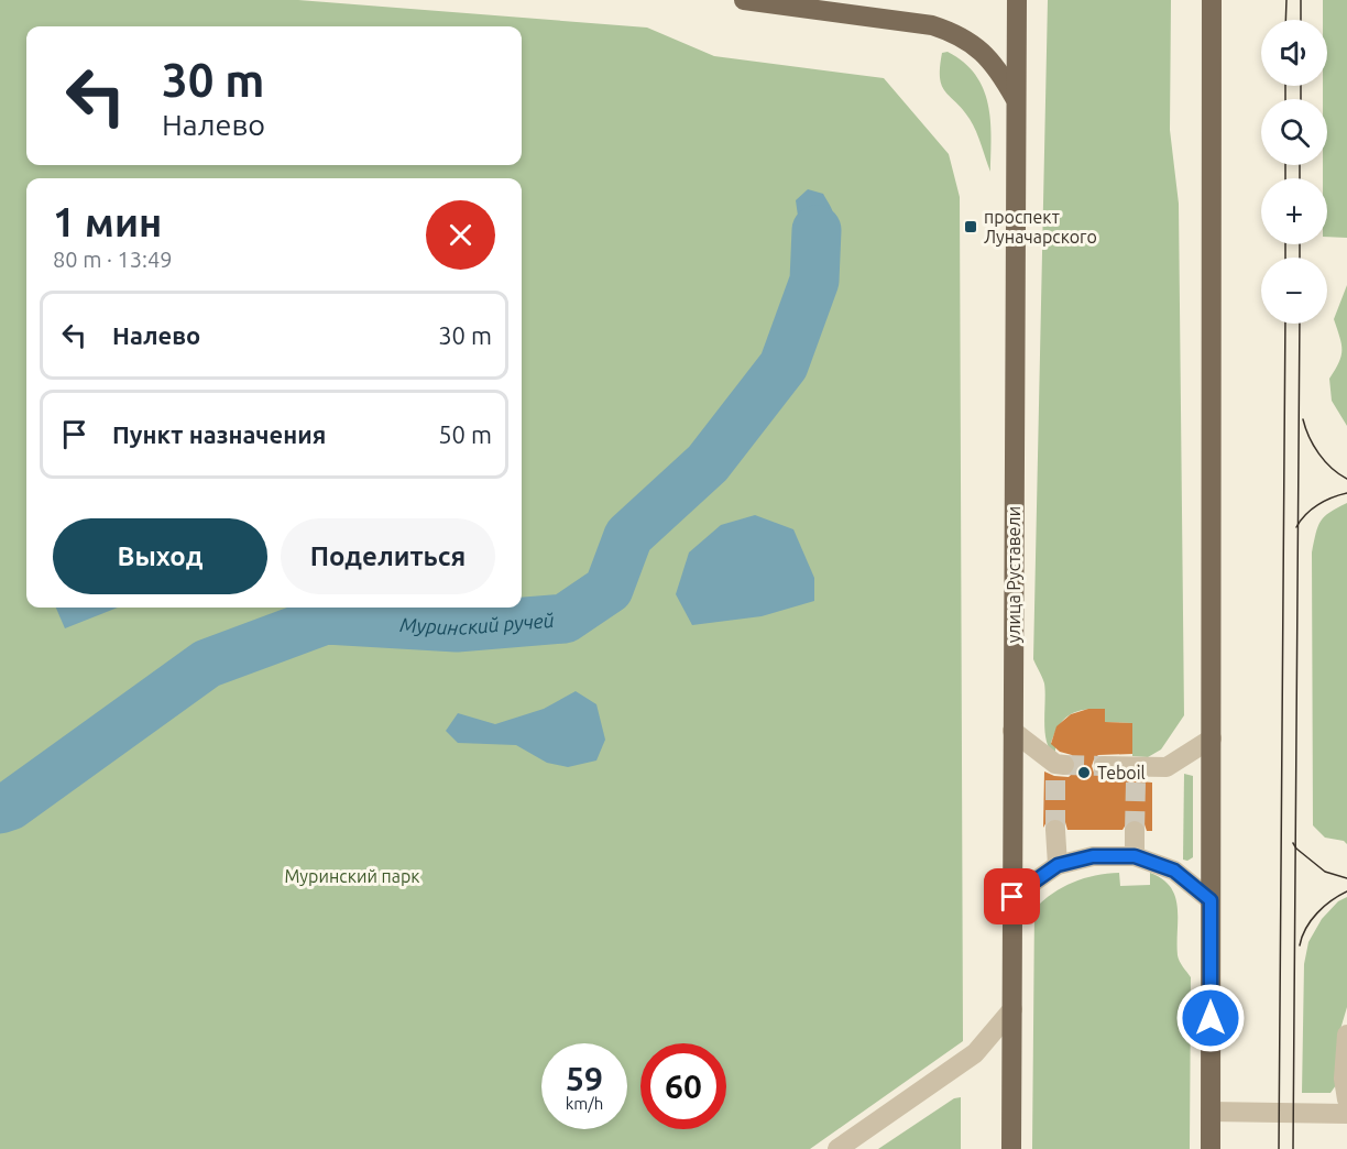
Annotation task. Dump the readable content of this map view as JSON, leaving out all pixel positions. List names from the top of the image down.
{
  "streets": {
    "main road": ["улица Руставели"]
  },
  "water": ["Муринский ручей"],
  "parks": ["Муринский парк"],
  "places": {
    "transit": ["проспект Луначарского"],
    "other": ["Teboil"]
  },
  "page": {
    "map_buttons": ["+", "−"],
    "turn": ["30 m", "Налево"],
    "heading": ["1 мин", "80 m · 13:49"],
    "list": [
      {
        "name": "Налево",
        "value": "30 m"
      },
      {
        "name": "Пункт назначения",
        "value": "50 m"
      }
    ],
    "buttons": ["Выход", "Поделиться"],
    "speed": "59 km/h",
    "limit": "60"
  }
}
